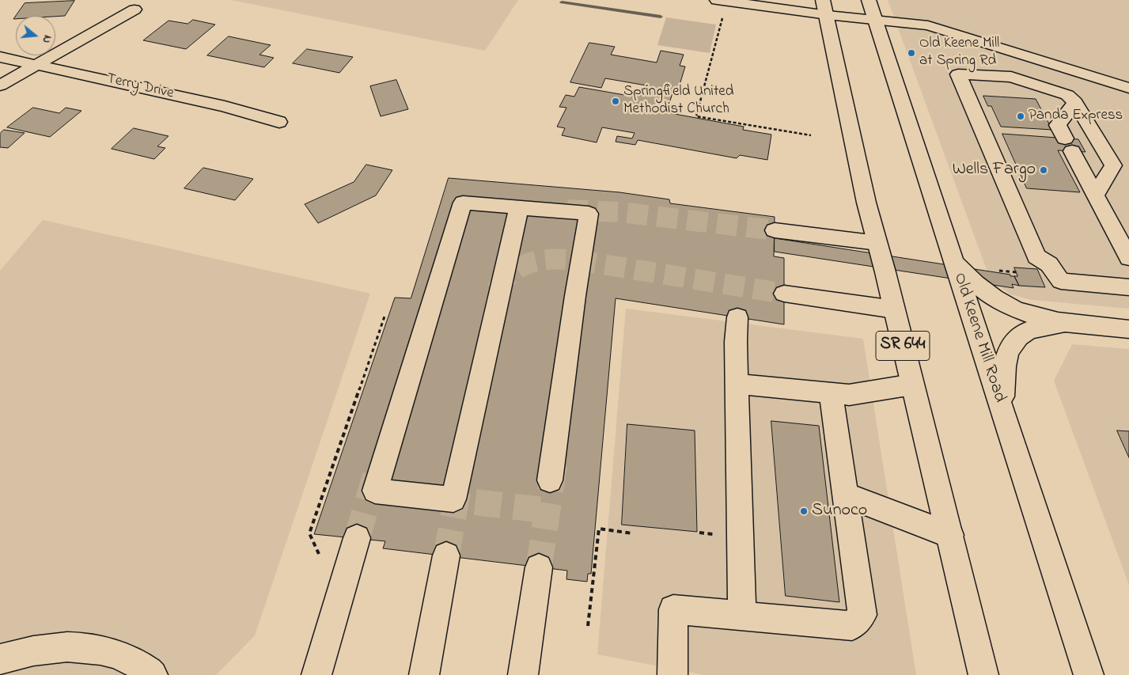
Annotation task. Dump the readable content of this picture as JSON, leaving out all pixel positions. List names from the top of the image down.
{
  "streets": {
    "main road": ["Terry Drive", "Old Keene Mill Road", "SR 644"]
  },
  "places": [
    "Old Keene Mill at Spring Rd",
    "Springfield United Methodist Church",
    "Panda Express",
    "Wells Fargo",
    "Sunoco"
  ],
  "north": "right"
}
